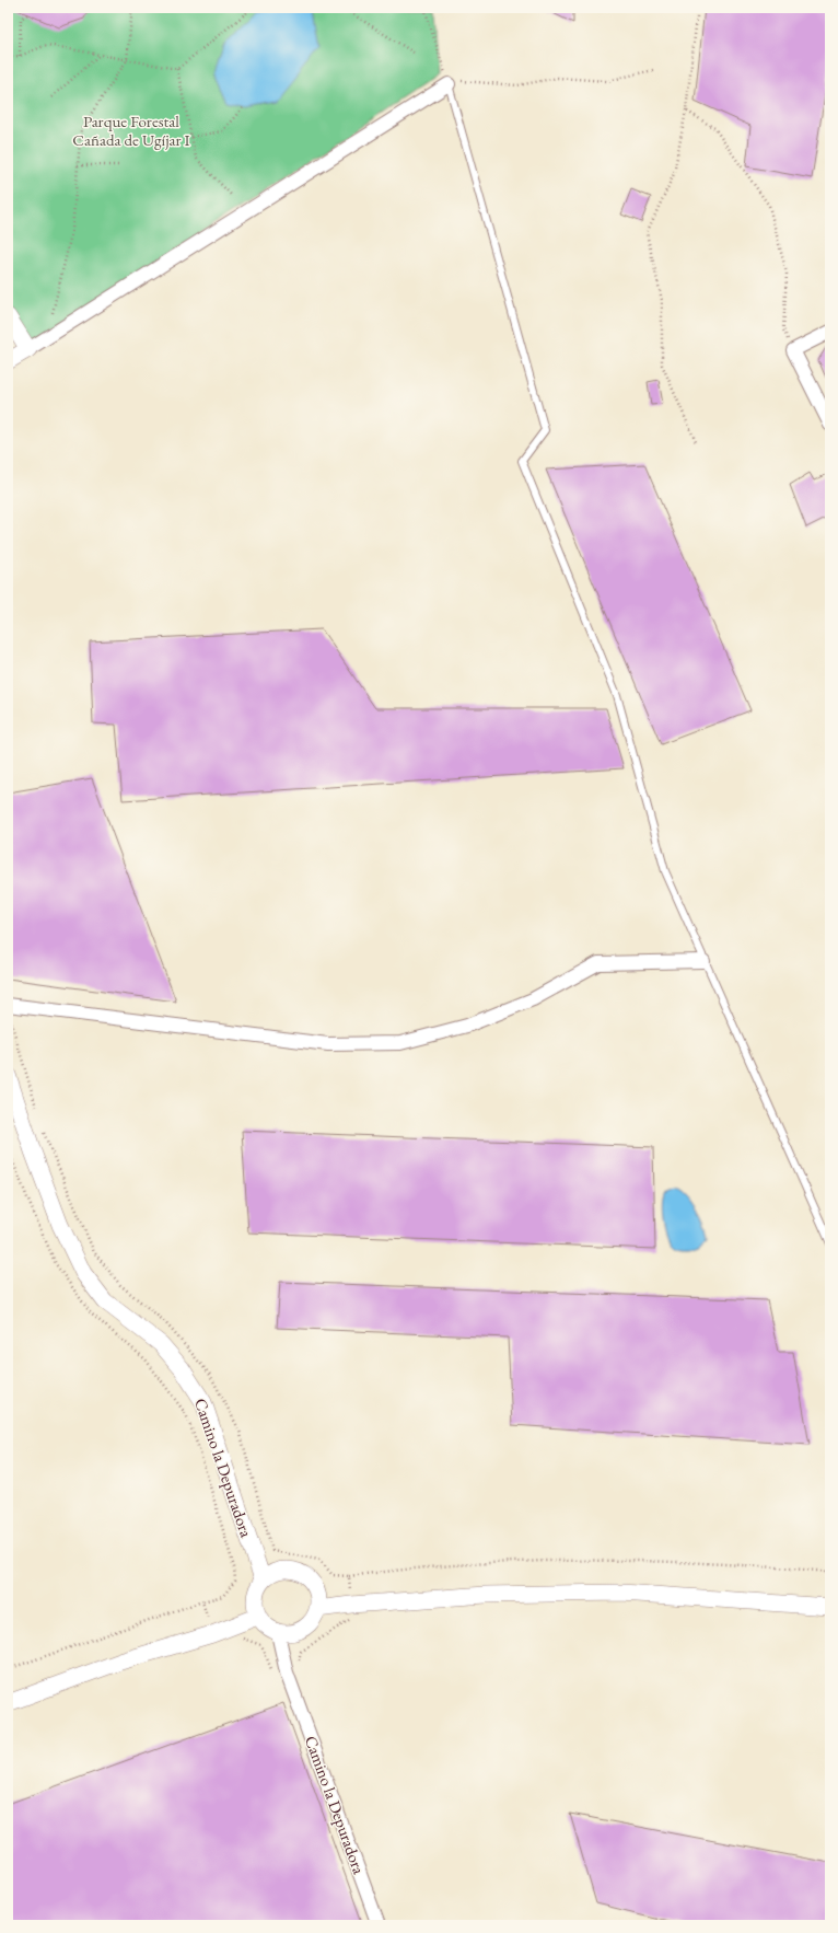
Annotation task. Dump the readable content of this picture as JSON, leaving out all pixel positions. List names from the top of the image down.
{
  "streets": {
    "street": ["Camino la Depuradora"]
  },
  "parks": ["Parque Forestal Cañada de Ugíjar I"]
}
